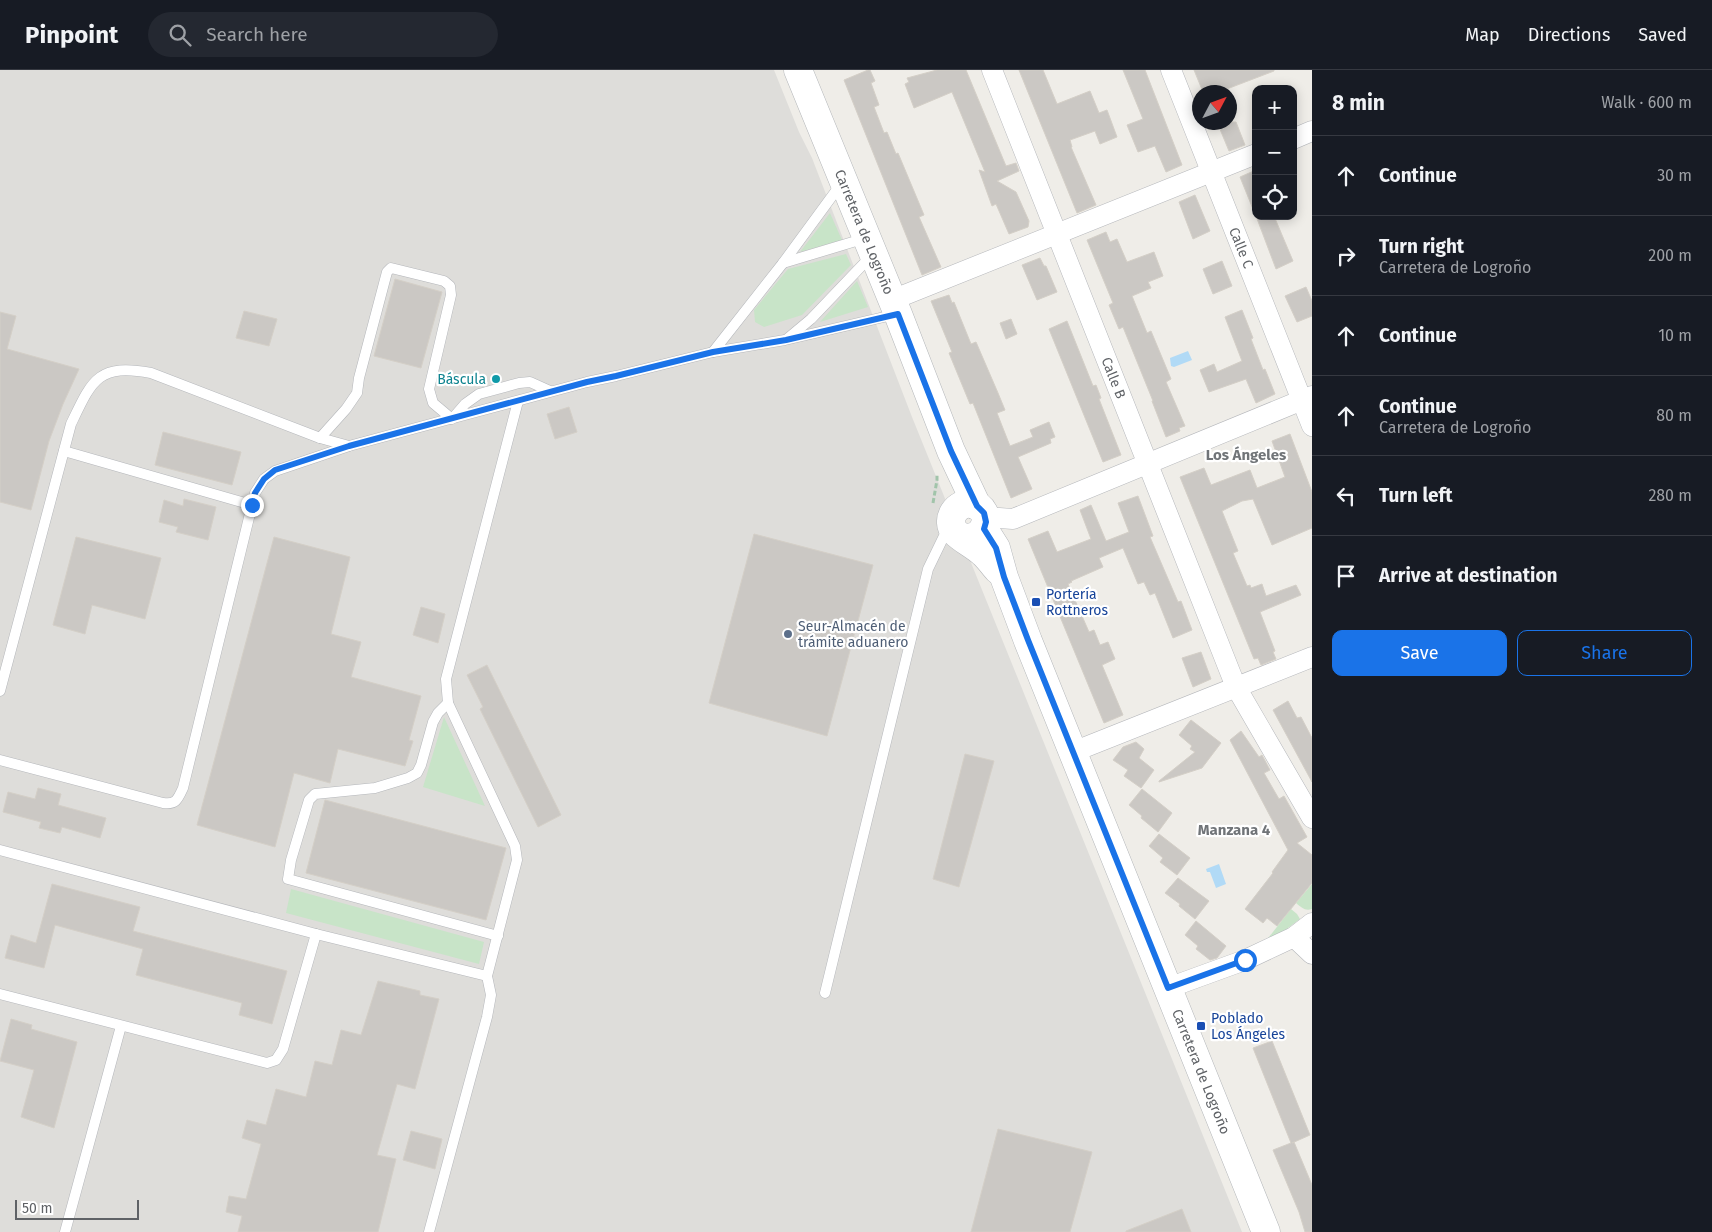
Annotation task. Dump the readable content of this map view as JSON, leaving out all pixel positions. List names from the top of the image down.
{
  "streets": {
    "main road": ["Carretera de Logroño"],
    "street": ["Calle C", "Calle B"]
  },
  "districts": ["Los Ángeles", "Manzana 4"],
  "places": {
    "other": ["Báscula", "Seur-Almacén de trámite aduanero"],
    "transit": ["Portería Rottneros", "Poblado Los Ángeles"]
  },
  "scale_bar": "50 m",
  "north": "top right",
  "page": {
    "header": "Pinpoint",
    "search": "Search here",
    "nav": ["Map", "Directions", "Saved"],
    "heading": ["8 min", "Walk · 600 m"],
    "map_buttons": ["+", "−"],
    "list": [
      ["Continue", "30 m"],
      ["Turn right", "Carretera de Logroño", "200 m"],
      ["Continue", "10 m"],
      ["Continue", "Carretera de Logroño", "80 m"],
      ["Turn left", "280 m"],
      "Arrive at destination"
    ],
    "buttons": ["Save", "Share"],
    "scale": "50 m"
  }
}
